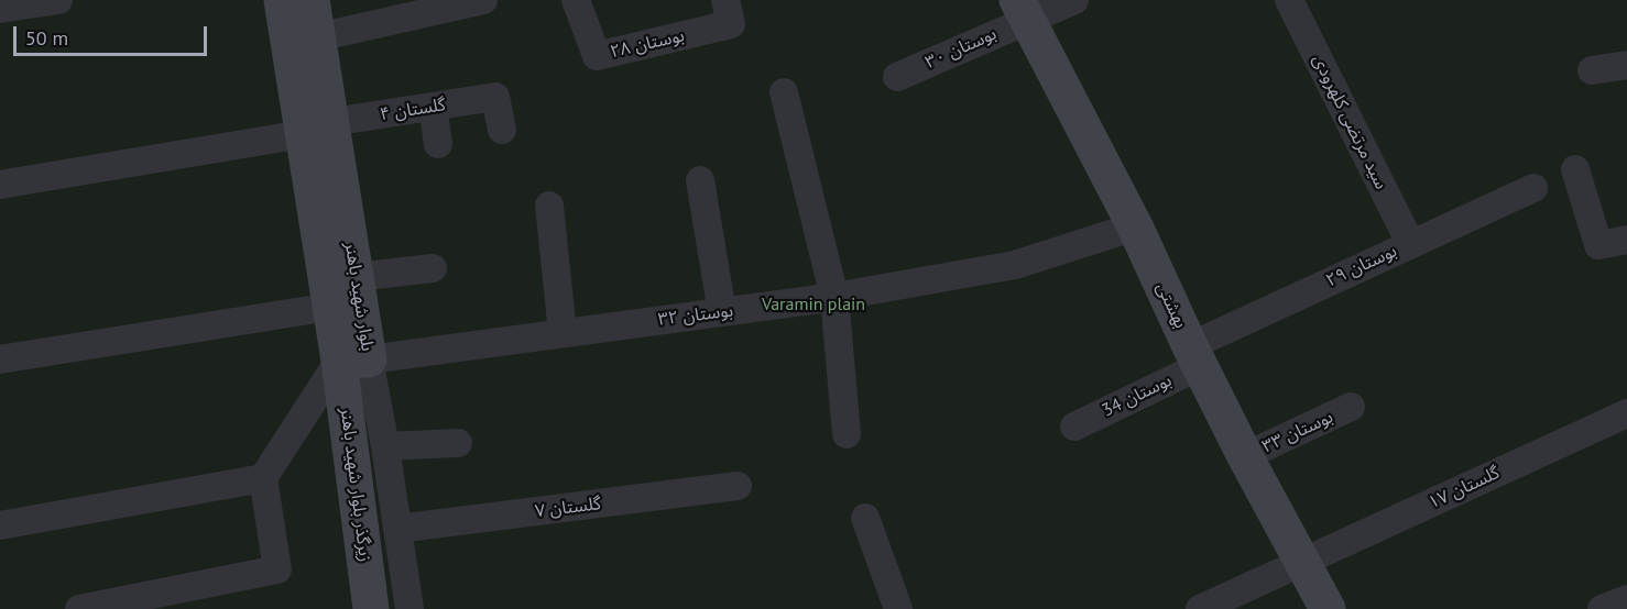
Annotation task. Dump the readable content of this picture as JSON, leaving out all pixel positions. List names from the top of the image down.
{
  "streets": {
    "street": [
      "بوستان ۲۸",
      "بوستان ۳۰",
      "گلستان ۴",
      "سید مرتضی کلهرودی",
      "بوستان ۲۹",
      "بلوار شهید باهنر",
      "بهشتی",
      "بوستان ۳۲",
      "بوستان 34",
      "بوستان ۳۳",
      "زیرگذر بلوار شهید باهنر",
      "گلستان ۱۷",
      "گلستان ۷"
    ]
  },
  "crossings": [
    ["بوستان ۳۰", "بهشتی"],
    ["گلستان ۴", "بلوار شهید باهنر"],
    ["سید مرتضی کلهرودی", "بوستان ۲۹"],
    ["بوستان ۲۹", "بهشتی"],
    ["بوستان ۲۹", "بوستان 34"],
    ["بلوار شهید باهنر", "بوستان ۳۲"],
    ["بلوار شهید باهنر", "زیرگذر بلوار شهید باهنر"],
    ["بهشتی", "بوستان ۳۲"],
    ["بهشتی", "بوستان 34"],
    ["بهشتی", "بوستان ۳۳"],
    ["بهشتی", "گلستان ۱۷"],
    ["بوستان ۳۲", "زیرگذر بلوار شهید باهنر"]
  ],
  "parks": ["Varamin plain"],
  "scale_bar": "50 m"
}
